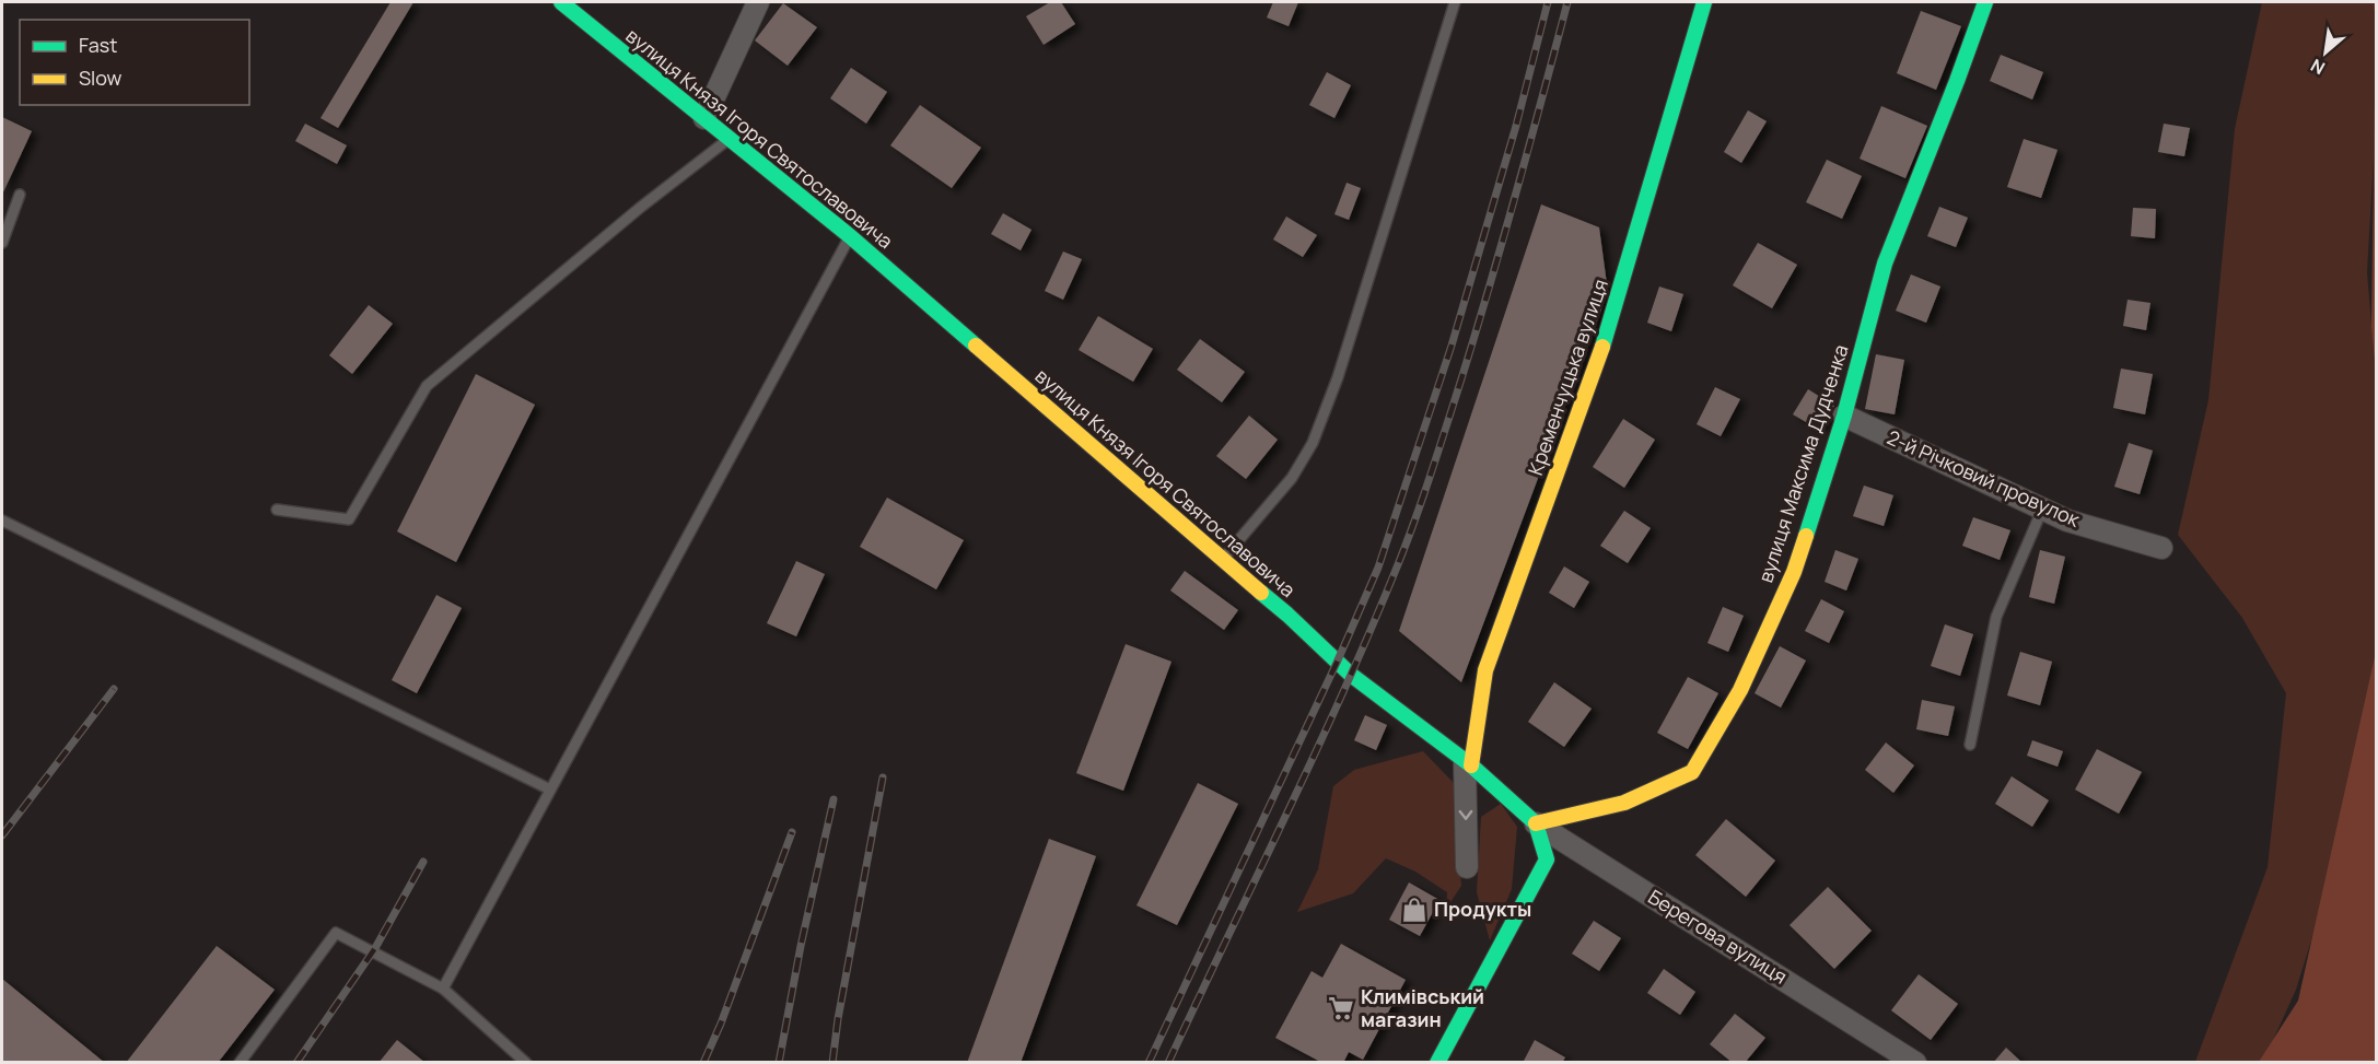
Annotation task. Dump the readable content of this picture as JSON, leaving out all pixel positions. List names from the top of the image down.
{
  "streets": {
    "street": [
      "вулиця Князя Ігоря Святославовича",
      "Кременчуцька вулиця",
      "вулиця Максима Дудченка",
      "2-й Річковий провулок",
      "Берегова вулиця"
    ]
  },
  "crossings": [
    ["вулиця Князя Ігоря Святославовича", "Кременчуцька вулиця"],
    ["вулиця Князя Ігоря Святославовича", "вулиця Максима Дудченка"],
    ["вулиця Князя Ігоря Святославовича", "Берегова вулиця"],
    ["вулиця Максима Дудченка", "2-й Річковий провулок"],
    ["вулиця Максима Дудченка", "Берегова вулиця"]
  ],
  "places": {
    "shop": ["Продукты"],
    "supermarket": ["Климівський магазин"]
  },
  "legend": ["Fast", "Slow"],
  "north": "bottom left"
}
